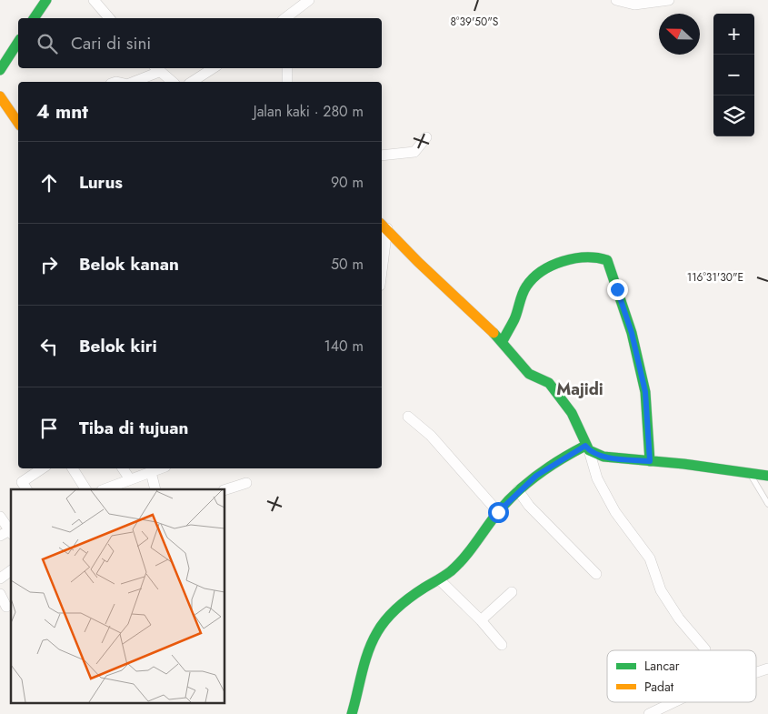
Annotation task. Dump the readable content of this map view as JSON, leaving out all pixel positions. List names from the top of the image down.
{
  "districts": ["Majidi"],
  "legend": ["Lancar", "Padat"],
  "north": "left",
  "page": {
    "map_buttons": ["+", "−"],
    "search": "Cari di sini",
    "heading": ["4 mnt", "Jalan kaki · 280 m"],
    "list": [
      ["Lurus", "90 m"],
      ["Belok kanan", "50 m"],
      ["Belok kiri", "140 m"],
      "Tiba di tujuan"
    ]
  },
  "coordinates": ["8°39'50\"S", "116°31'30\"E"]
}
